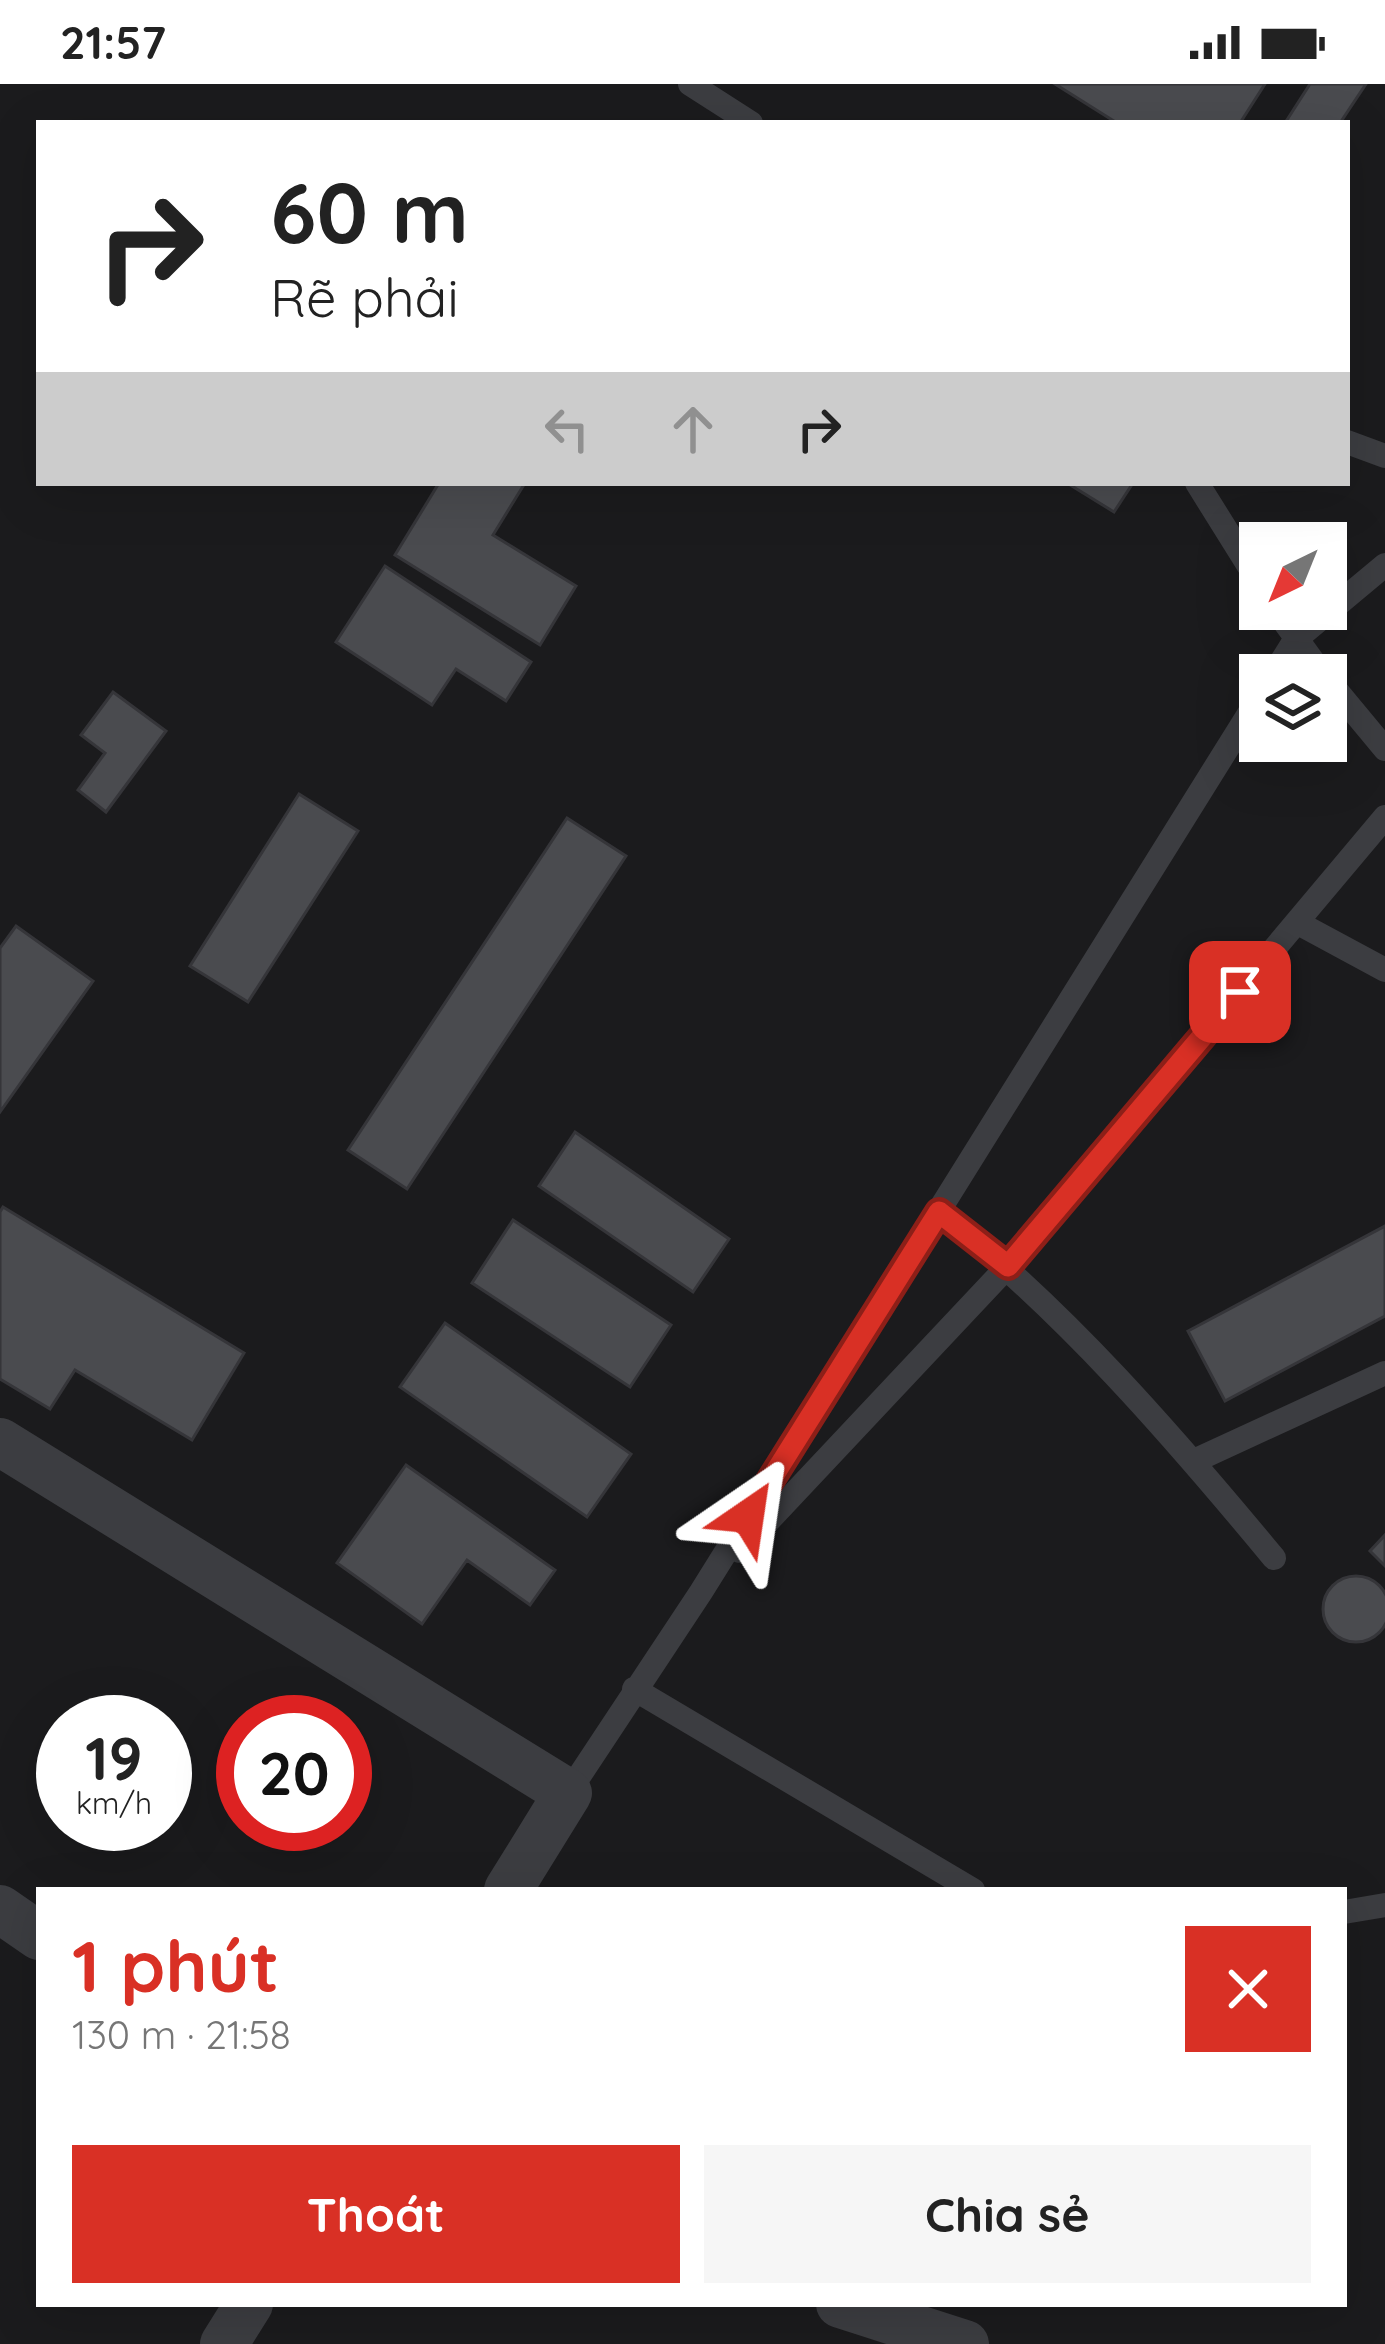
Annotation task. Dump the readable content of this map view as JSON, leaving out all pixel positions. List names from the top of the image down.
{
  "north": "bottom left",
  "page": {
    "status": "21:57",
    "turn": ["60 m", "Rẽ phải"],
    "speed": "19 km/h",
    "limit": "20",
    "heading": ["1 phút", "130 m · 21:58"],
    "buttons": ["Thoát", "Chia sẻ"]
  }
}
